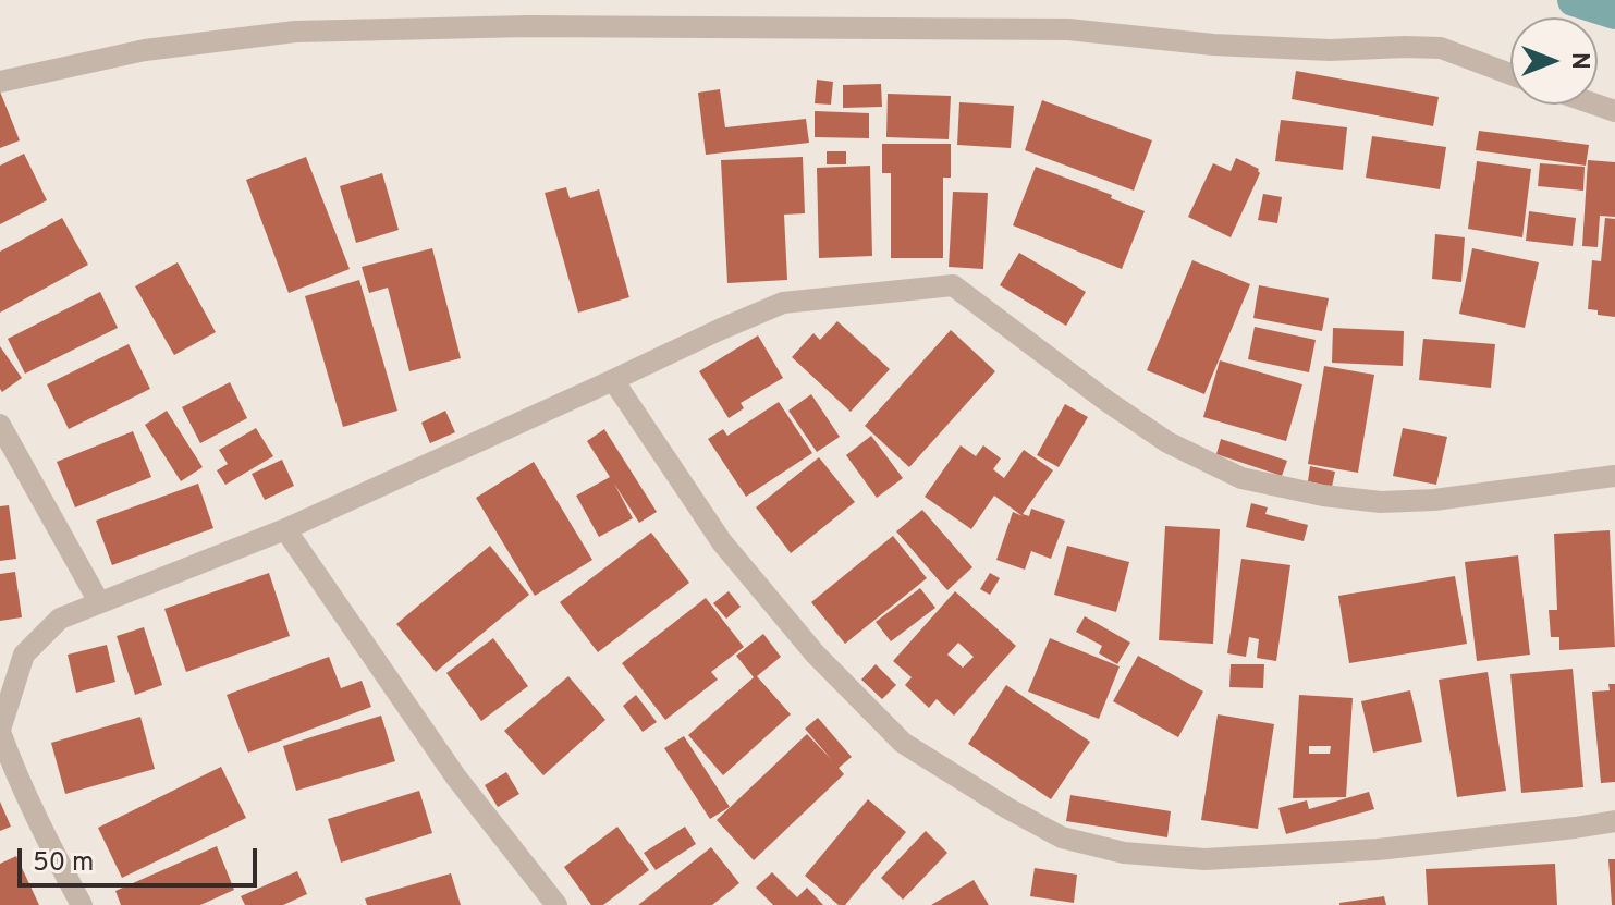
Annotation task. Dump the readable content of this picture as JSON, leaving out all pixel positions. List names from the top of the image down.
{
  "scale_bar": "50 m",
  "north": "right"
}
